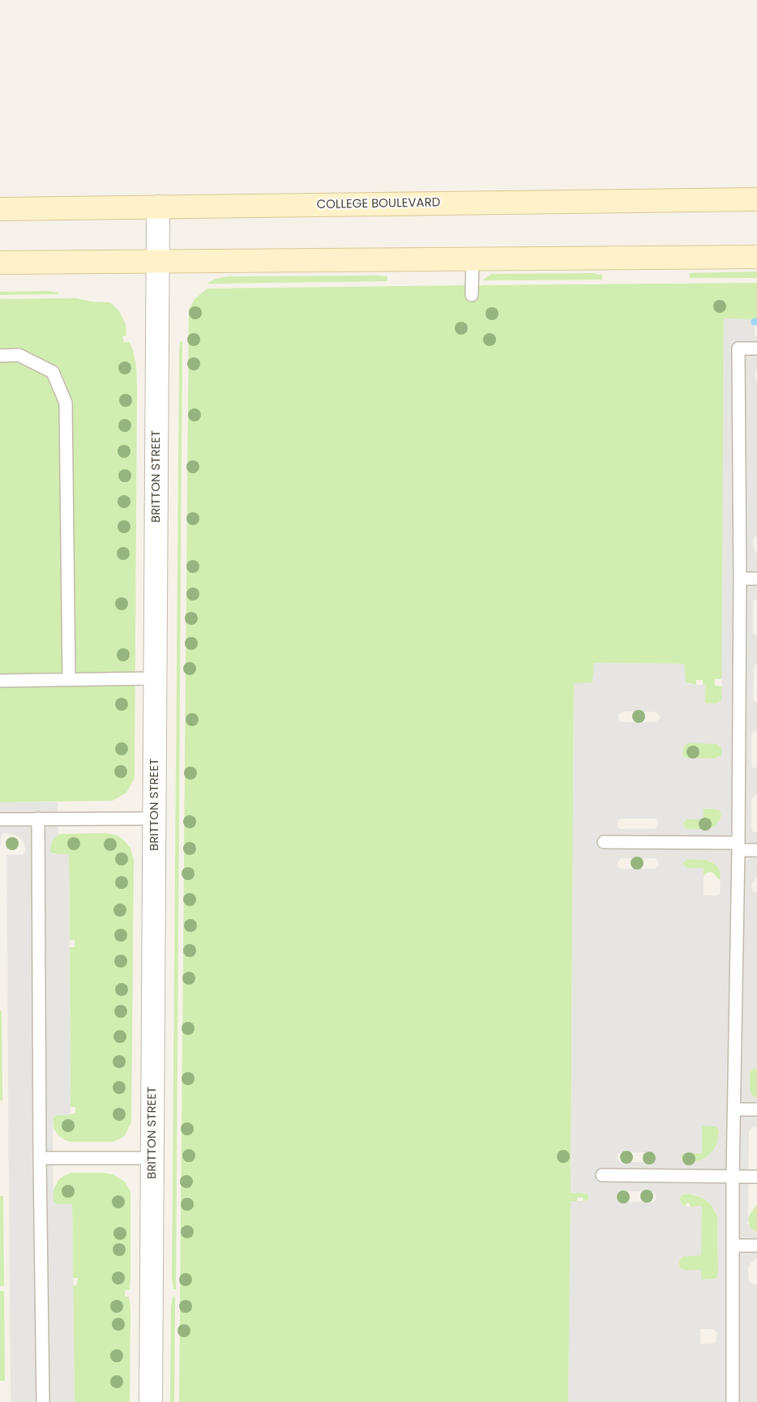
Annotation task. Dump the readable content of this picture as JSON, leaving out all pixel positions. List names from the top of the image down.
{
  "streets": {
    "main road": ["COLLEGE BOULEVARD"],
    "street": ["BRITTON STREET"]
  },
  "crossings": [
    ["COLLEGE BOULEVARD", "BRITTON STREET"]
  ]
}
